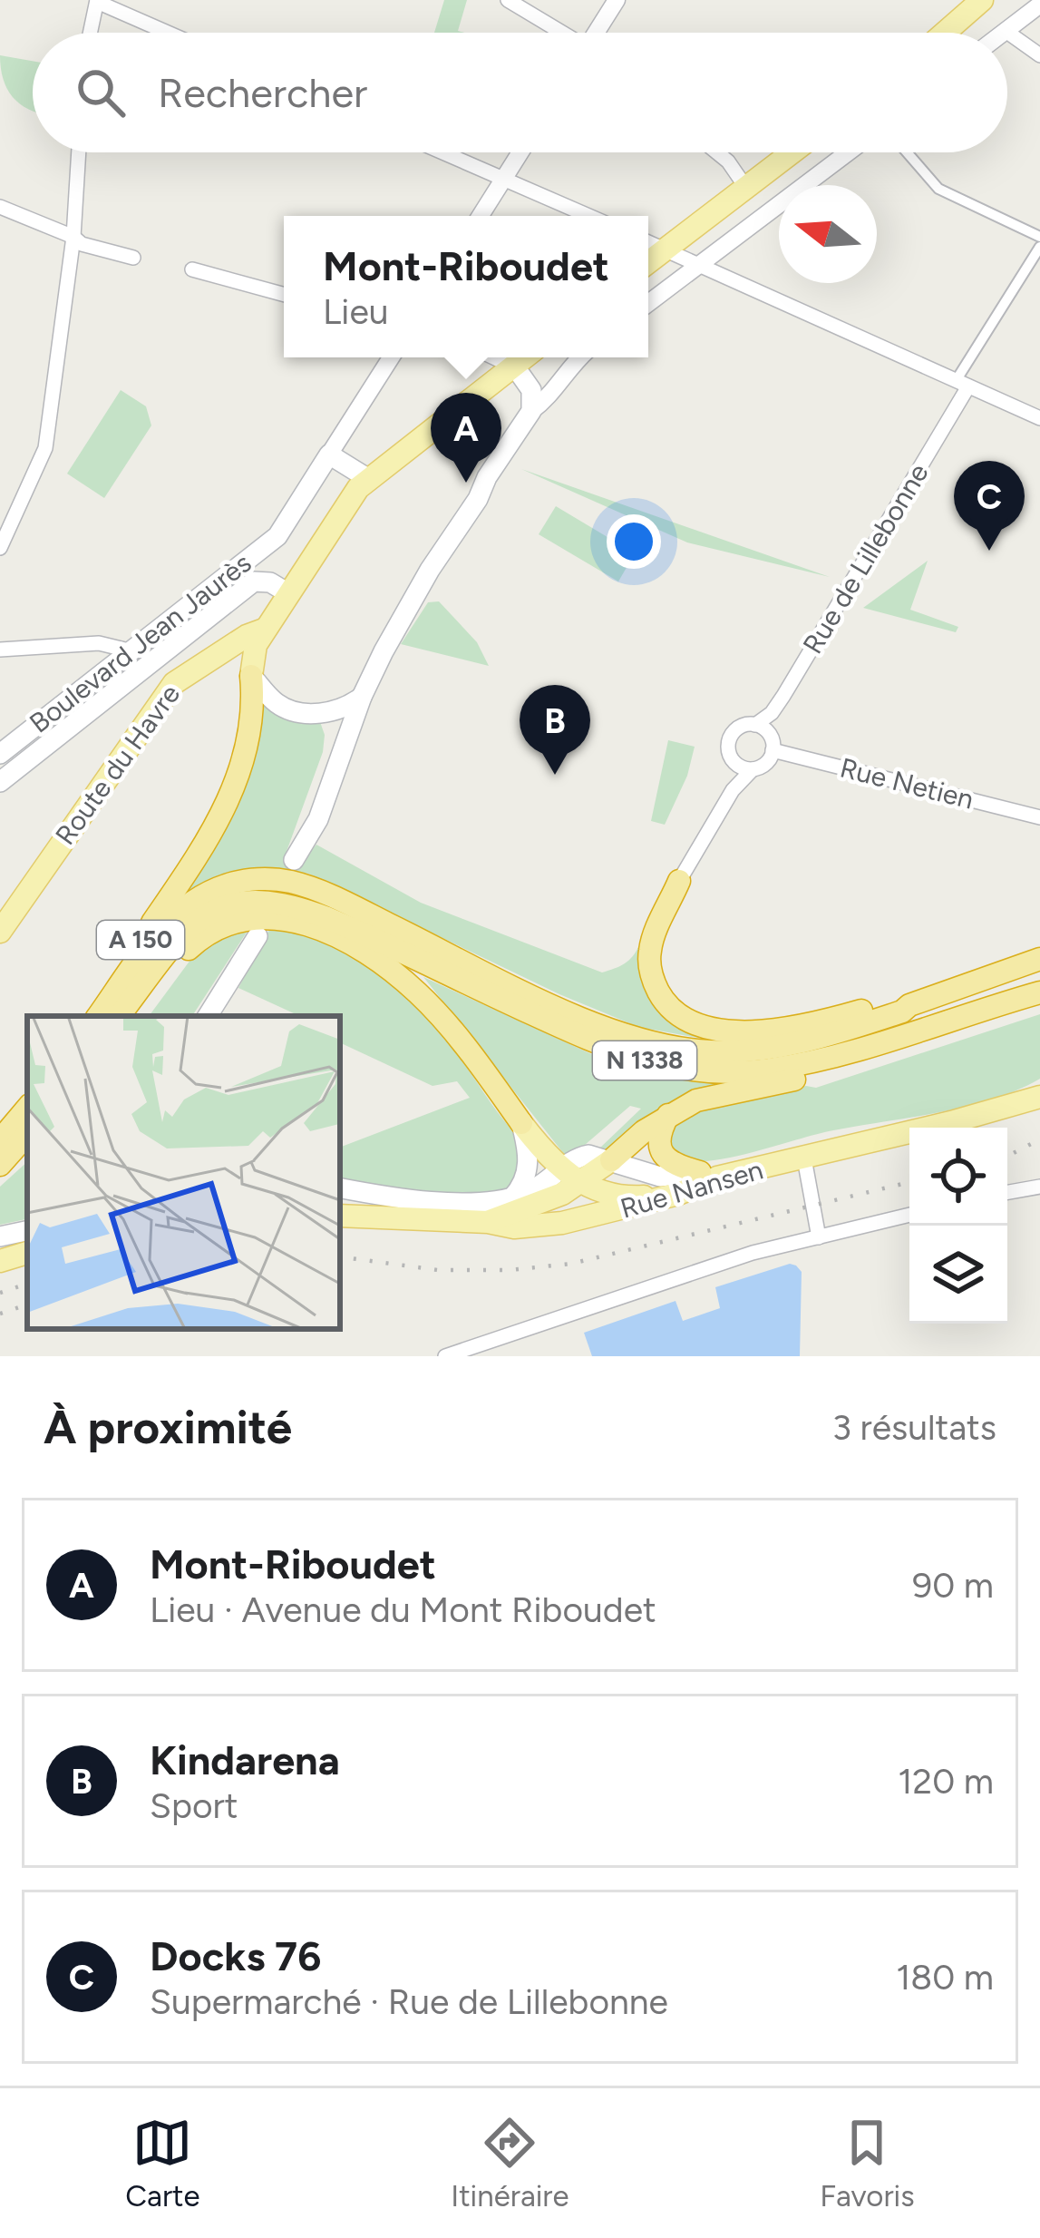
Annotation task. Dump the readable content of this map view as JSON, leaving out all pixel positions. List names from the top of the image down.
{
  "streets": {
    "highway": ["A 150", "N 1338"],
    "main road": ["Boulevard Jean Jaurès", "Route du Havre", "Rue Nansen"],
    "street": ["Rue de Lillebonne", "Rue Netien"]
  },
  "crossings": [
    ["Rue de Lillebonne", "Rue Netien"],
    ["A 150", "N 1338"]
  ],
  "north": "left",
  "page": {
    "search": "Rechercher",
    "popup": ["Mont-Riboudet", "Lieu"],
    "pins": ["A", "C", "B"],
    "heading": ["À proximité", "3 résultats"],
    "list": [
      {
        "mark": "A",
        "name": "Mont-Riboudet",
        "note": "Lieu · Avenue du Mont Riboudet",
        "value": "90 m"
      },
      {
        "mark": "B",
        "name": "Kindarena",
        "note": "Sport",
        "value": "120 m"
      },
      {
        "mark": "C",
        "name": "Docks 76",
        "note": "Supermarché · Rue de Lillebonne",
        "value": "180 m"
      }
    ],
    "nav": ["Carte", "Itinéraire", "Favoris"]
  }
}
